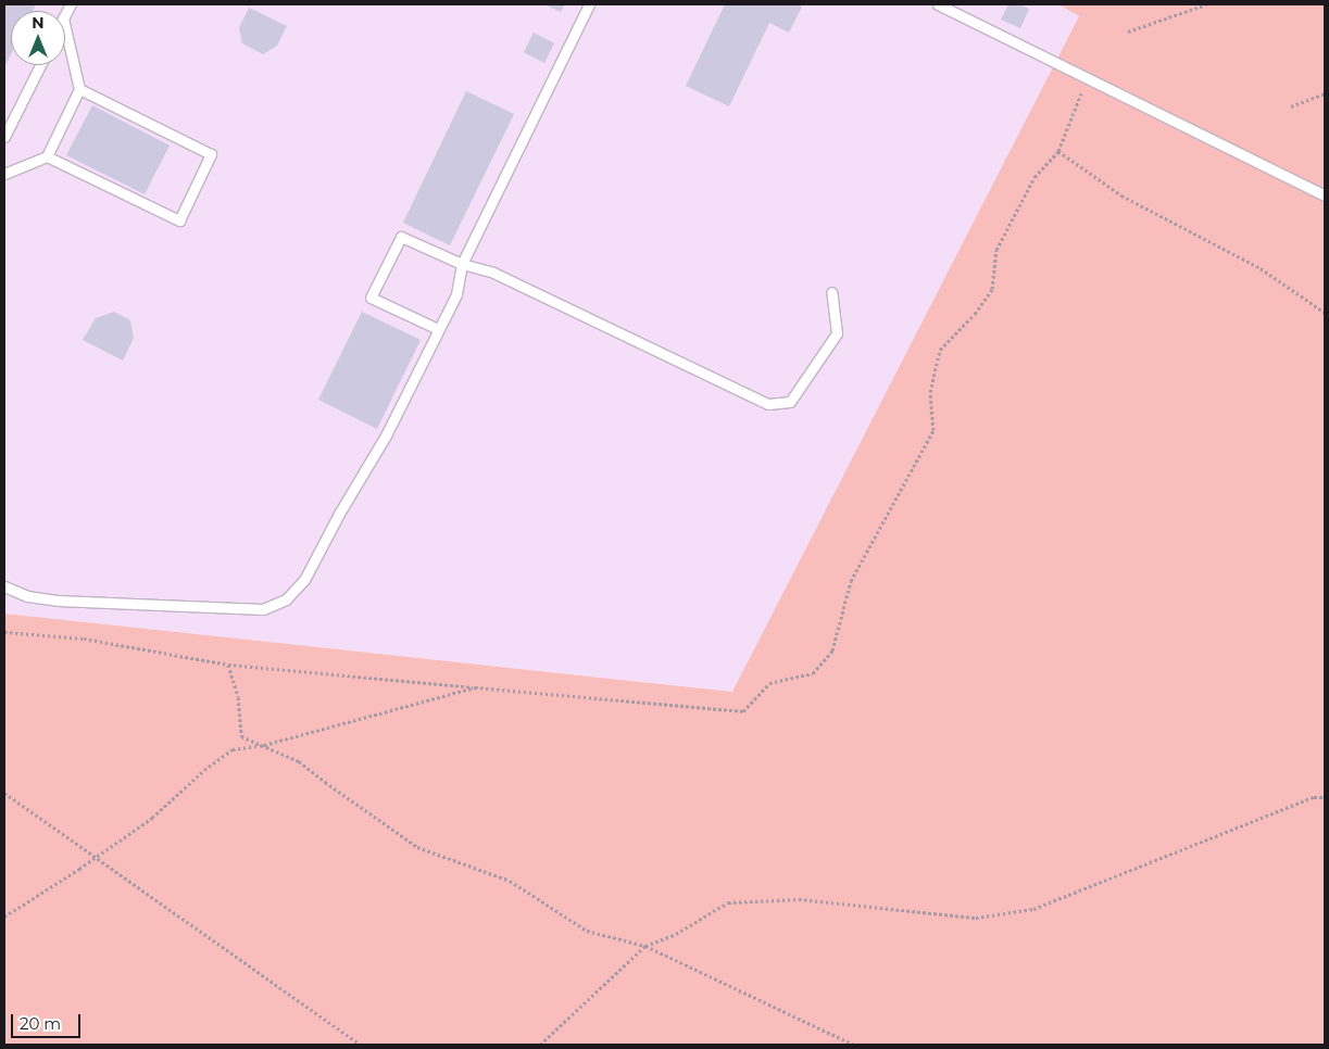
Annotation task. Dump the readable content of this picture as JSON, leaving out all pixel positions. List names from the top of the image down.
{
  "scale_bar": "20 m",
  "north": "top"
}
